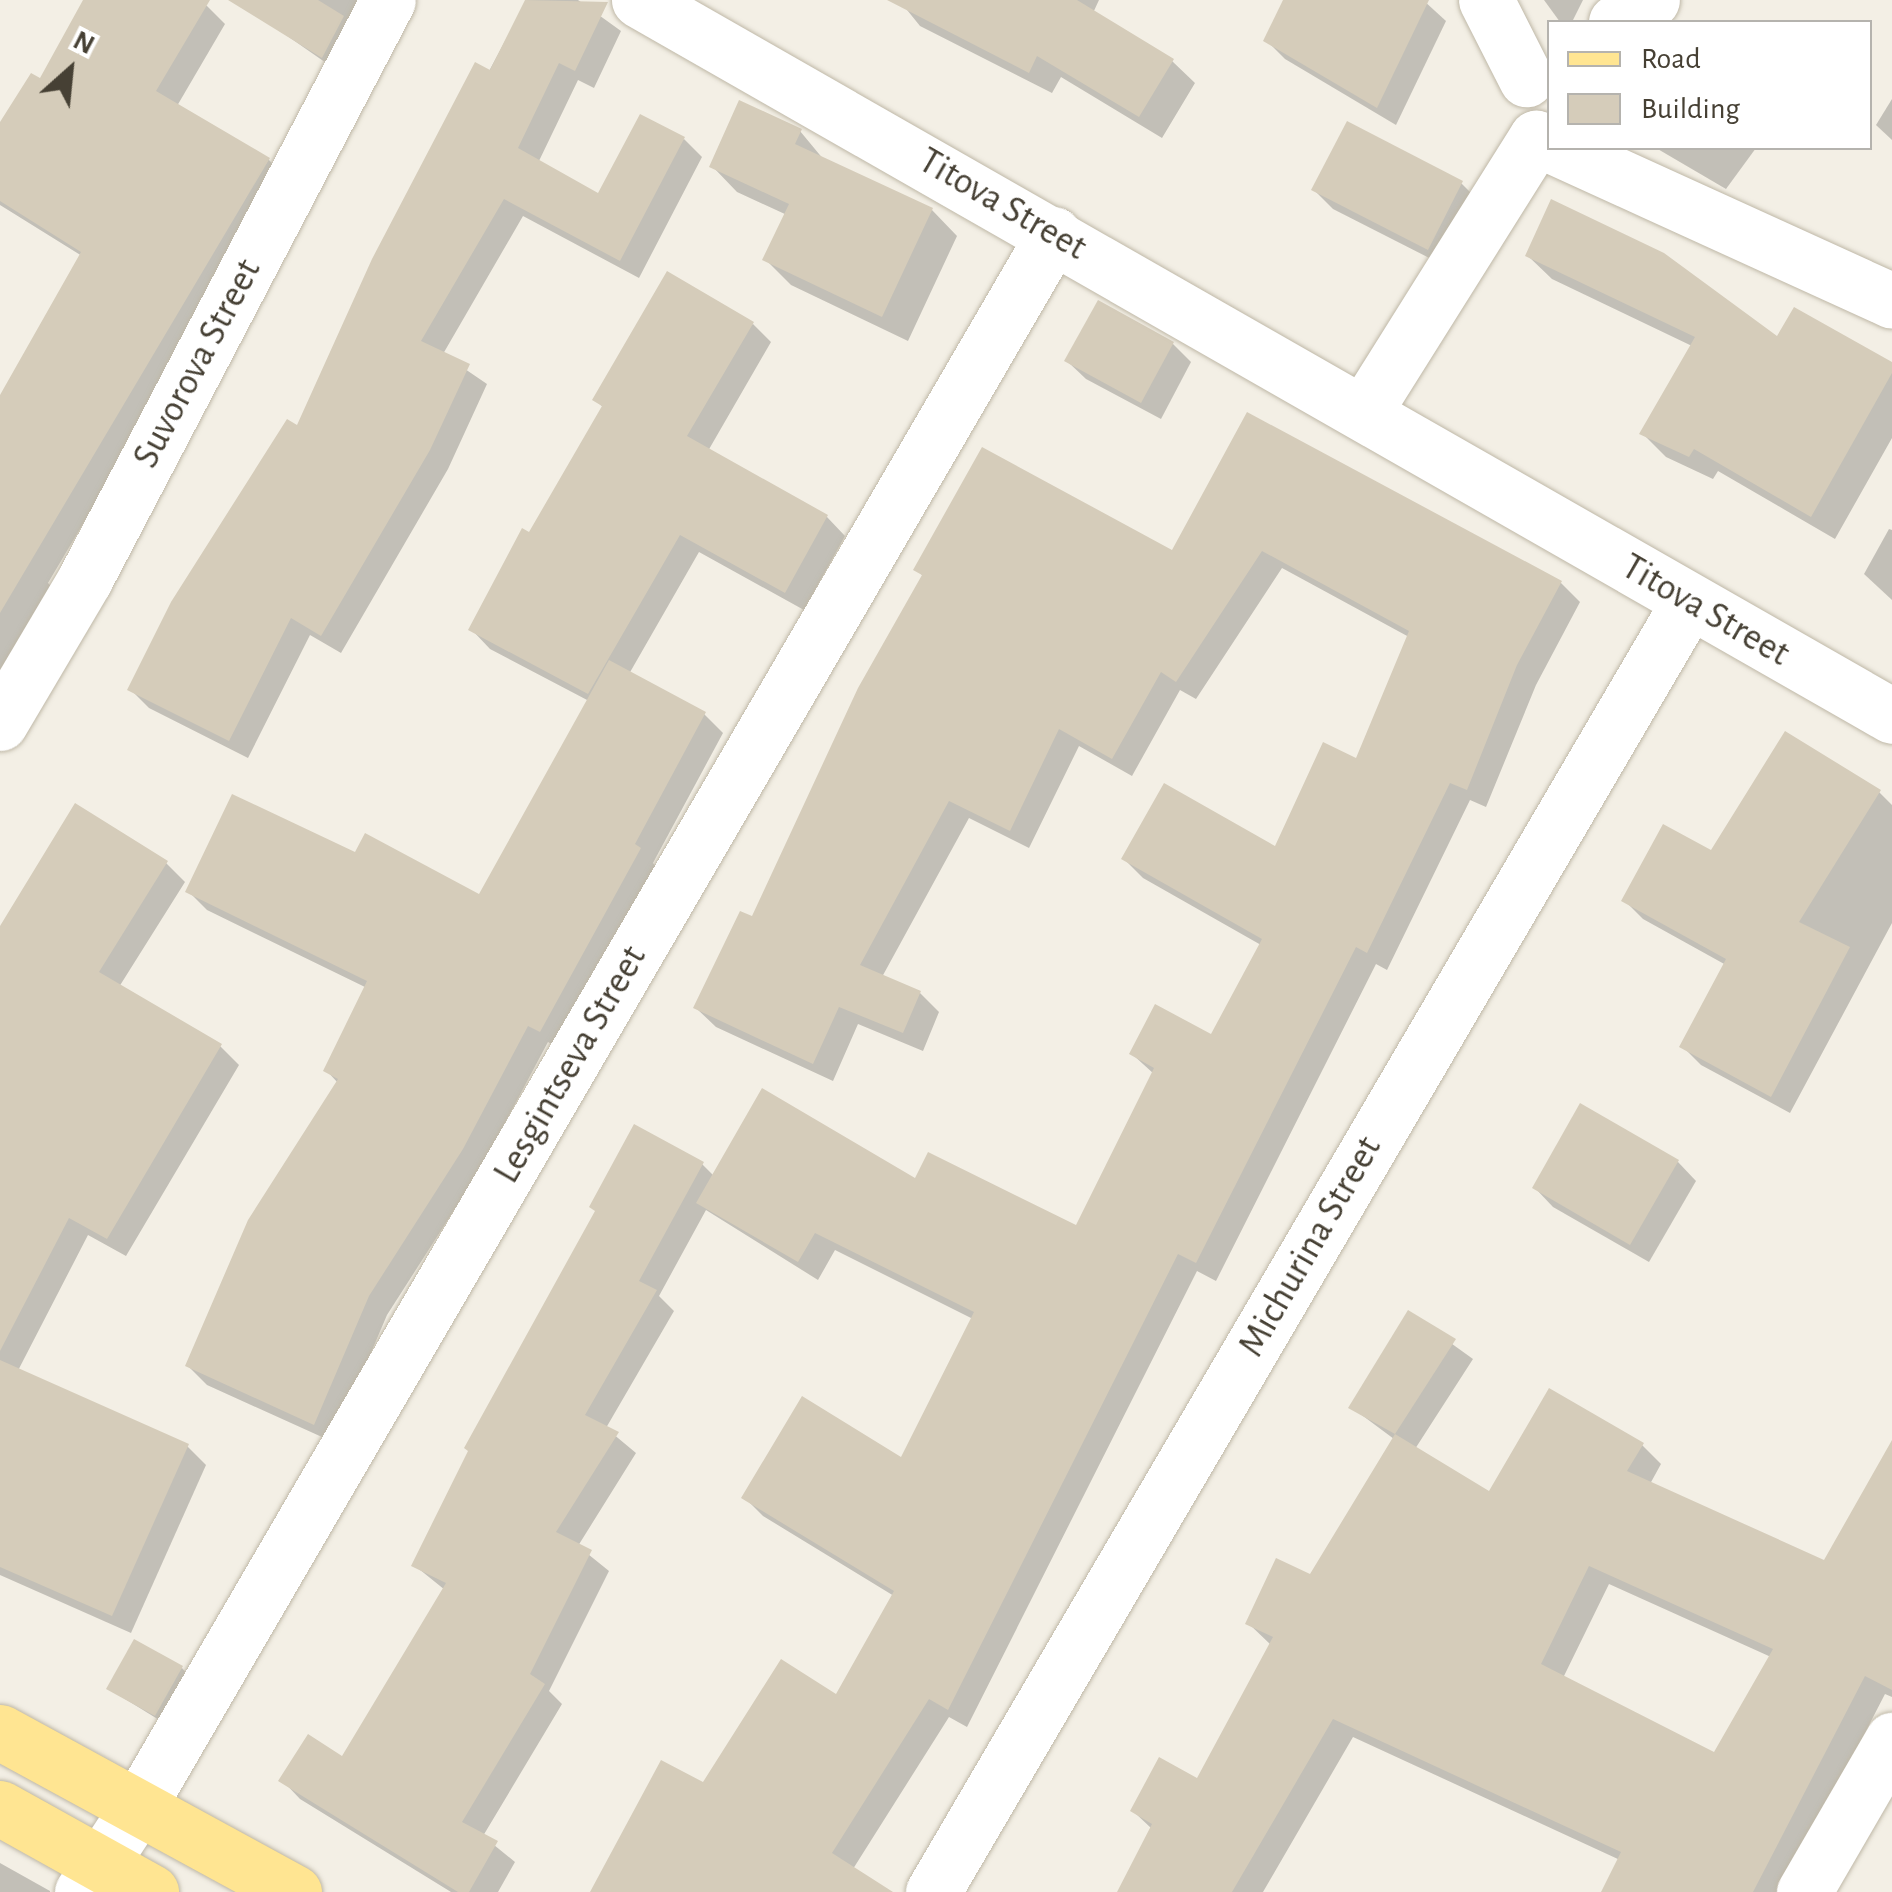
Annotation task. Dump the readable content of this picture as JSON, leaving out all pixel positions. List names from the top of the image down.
{
  "streets": {
    "street": [
      "Titova Street",
      "Suvorova Street",
      "Lesgintseva Street",
      "Michurina Street"
    ]
  },
  "crossings": [
    ["Titova Street", "Lesgintseva Street"],
    ["Titova Street", "Michurina Street"]
  ],
  "legend": ["Road", "Building"],
  "north": "top right"
}
